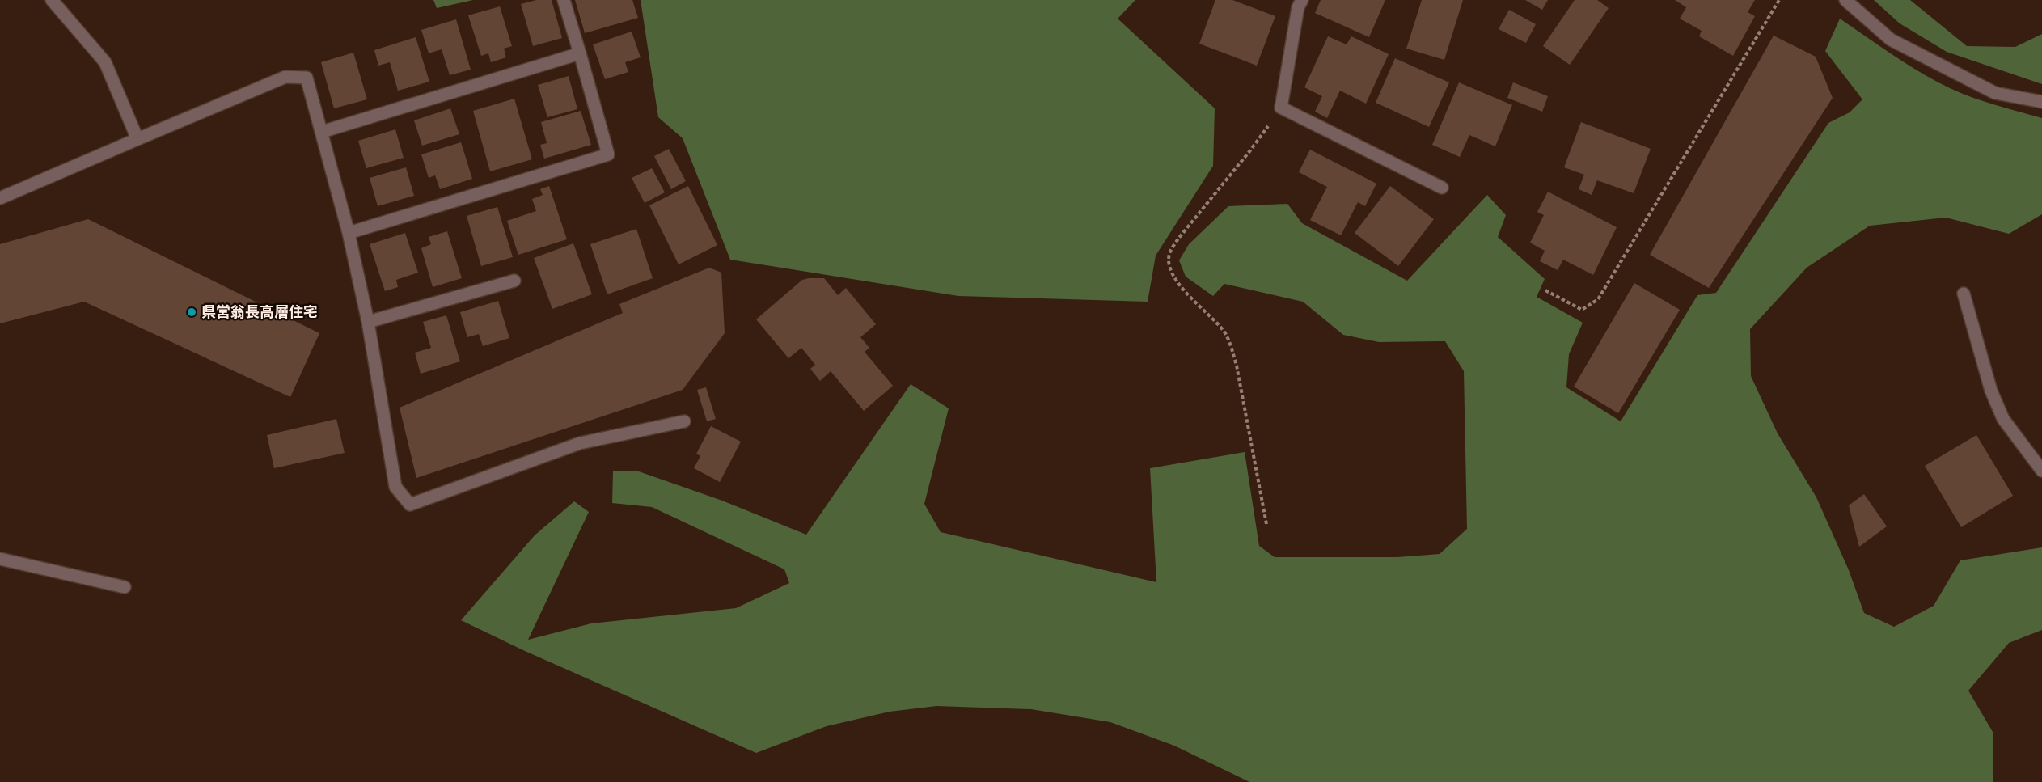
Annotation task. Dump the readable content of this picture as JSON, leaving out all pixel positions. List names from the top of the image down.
{
  "places": ["県営翁長高層住宅"]
}
